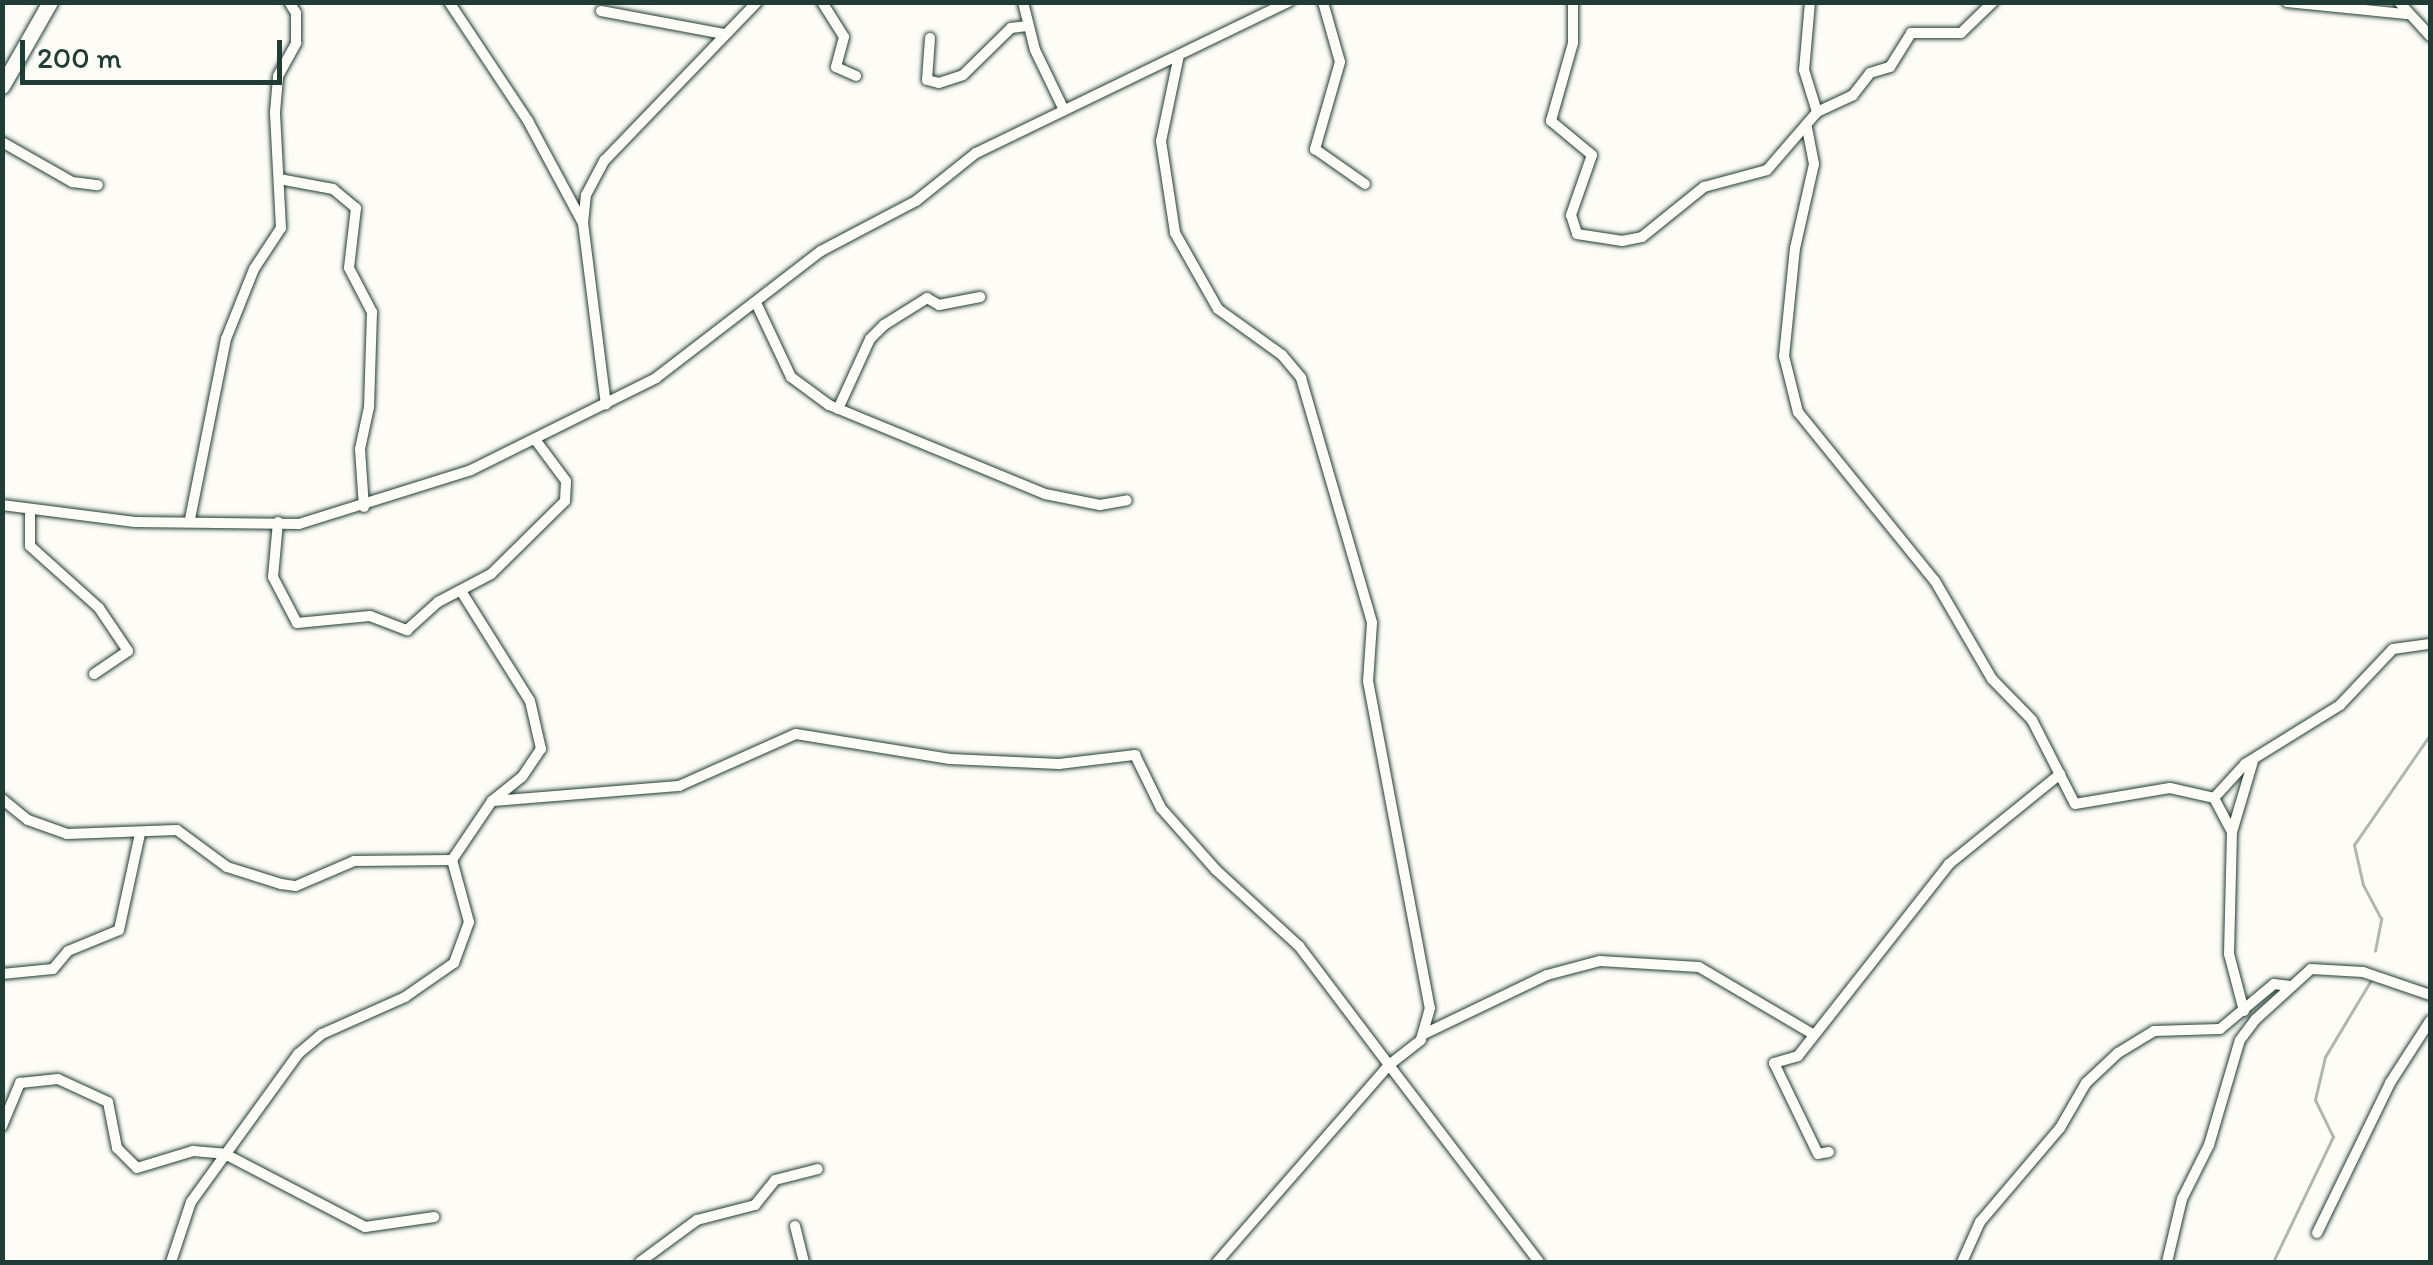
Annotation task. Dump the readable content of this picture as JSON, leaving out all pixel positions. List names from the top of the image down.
{
  "scale_bar": "200 m"
}
